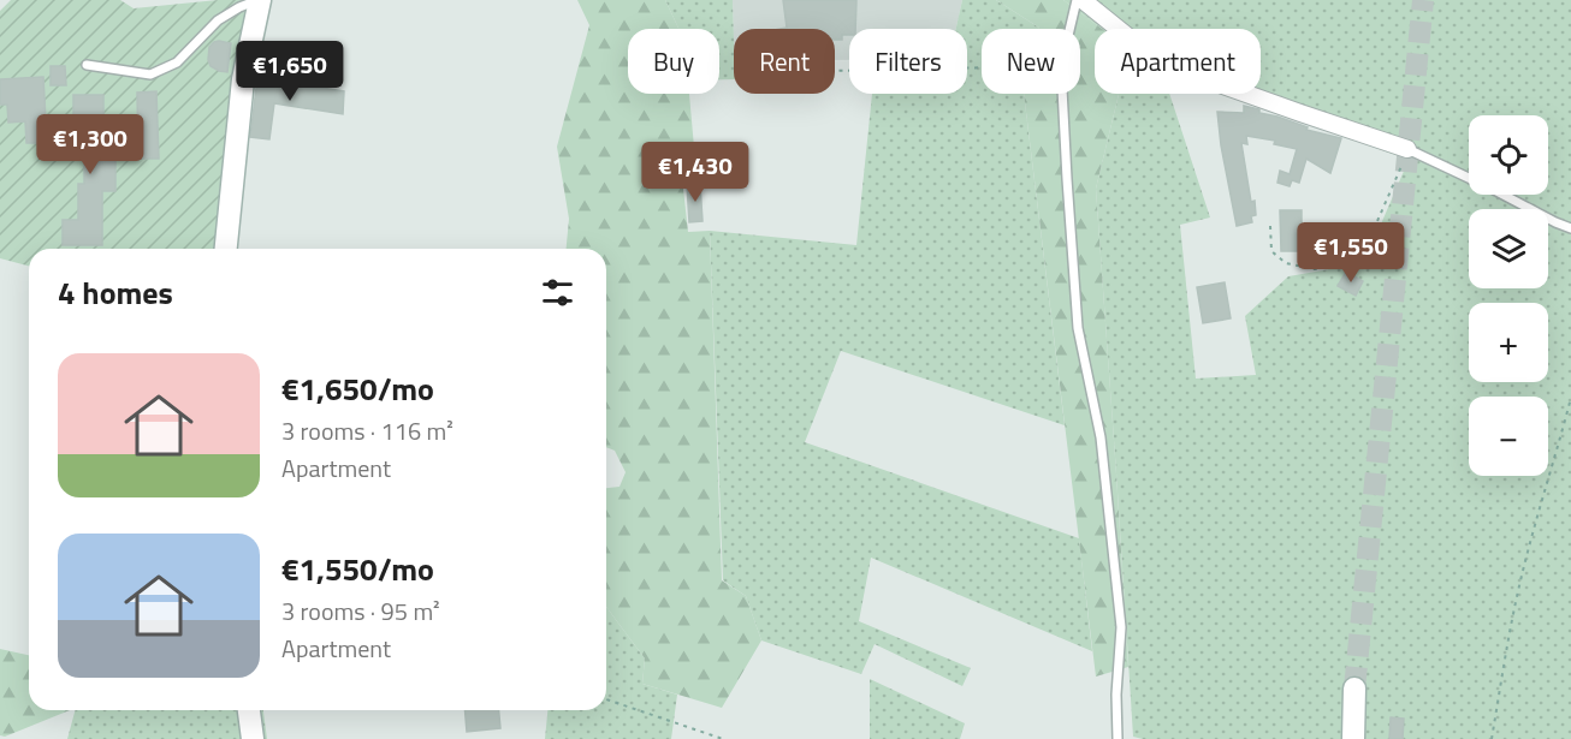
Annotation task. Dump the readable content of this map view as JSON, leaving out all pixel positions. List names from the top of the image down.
{
  "page": {
    "chip": [
      "Buy",
      "Rent",
      "Filters",
      "New",
      "Apartment"
    ],
    "price": [
      "€1,650",
      "€1,300",
      "€1,430",
      "€1,550"
    ],
    "map_buttons": ["+", "−"],
    "heading": "4 homes",
    "list": [
      {
        "name": "€1,650/mo",
        "note": "3 rooms · 116 m² · Apartment"
      },
      {
        "name": "€1,550/mo",
        "note": "3 rooms · 95 m² · Apartment"
      }
    ]
  }
}
